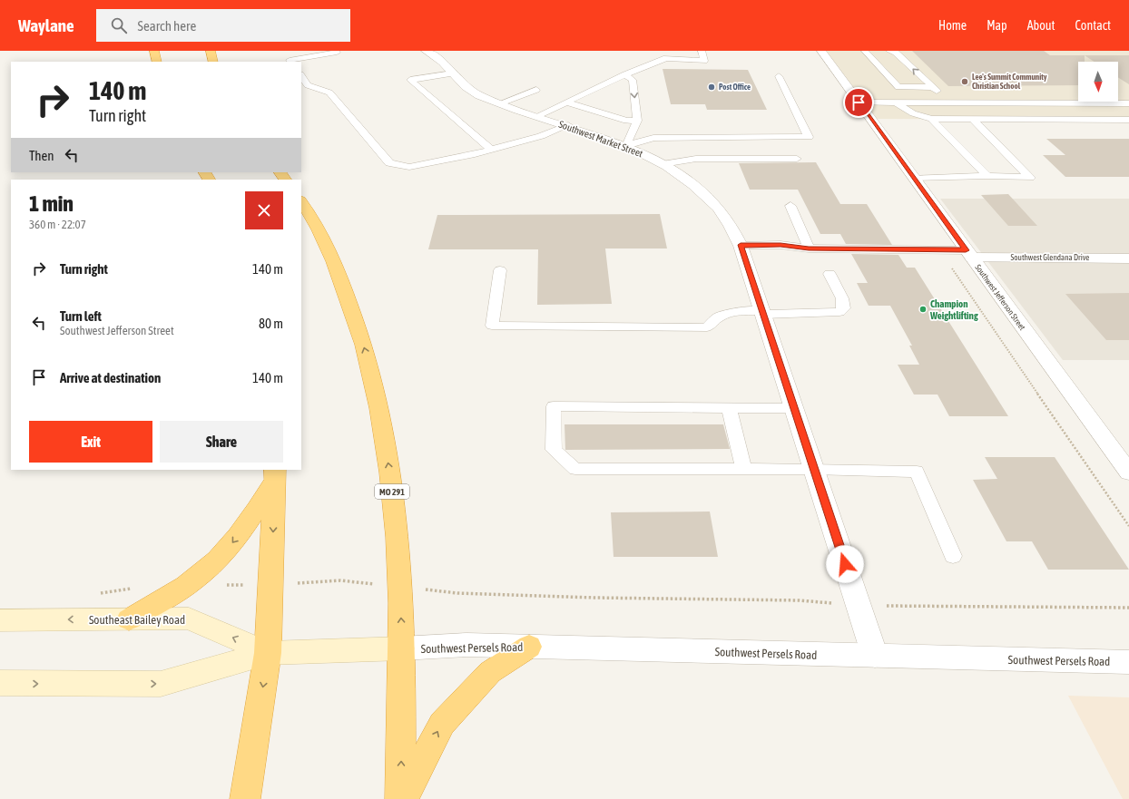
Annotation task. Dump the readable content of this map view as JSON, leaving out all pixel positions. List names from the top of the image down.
{
  "streets": {
    "highway": ["MO 291"],
    "main road": ["Southeast Bailey Road"],
    "street": [
      "Southwest Market Street",
      "Southwest Glendana Drive",
      "Southwest Jefferson Street",
      "Southwest Persels Road"
    ]
  },
  "crossings": [
    ["Southwest Market Street", "Southwest Persels Road"],
    ["Southwest Glendana Drive", "Southwest Jefferson Street"],
    ["MO 291", "Southeast Bailey Road"],
    ["MO 291", "Southwest Persels Road"],
    ["Southeast Bailey Road", "Southwest Persels Road"]
  ],
  "places": ["Lee's Summit Community Christian School", "Post Office", "Champion Weightlifting"],
  "north": "bottom",
  "page": {
    "header": "Waylane",
    "search": "Search here",
    "nav": [
      "Home",
      "Map",
      "About",
      "Contact"
    ],
    "turn": ["140 m", "Turn right"],
    "then": "Then",
    "heading": ["1 min", "360 m · 22:07"],
    "list": [
      {
        "name": "Turn right",
        "value": "140 m"
      },
      {
        "name": "Turn left",
        "note": "Southwest Jefferson Street",
        "value": "80 m"
      },
      {
        "name": "Arrive at destination",
        "value": "140 m"
      }
    ],
    "buttons": ["Exit", "Share"]
  }
}
